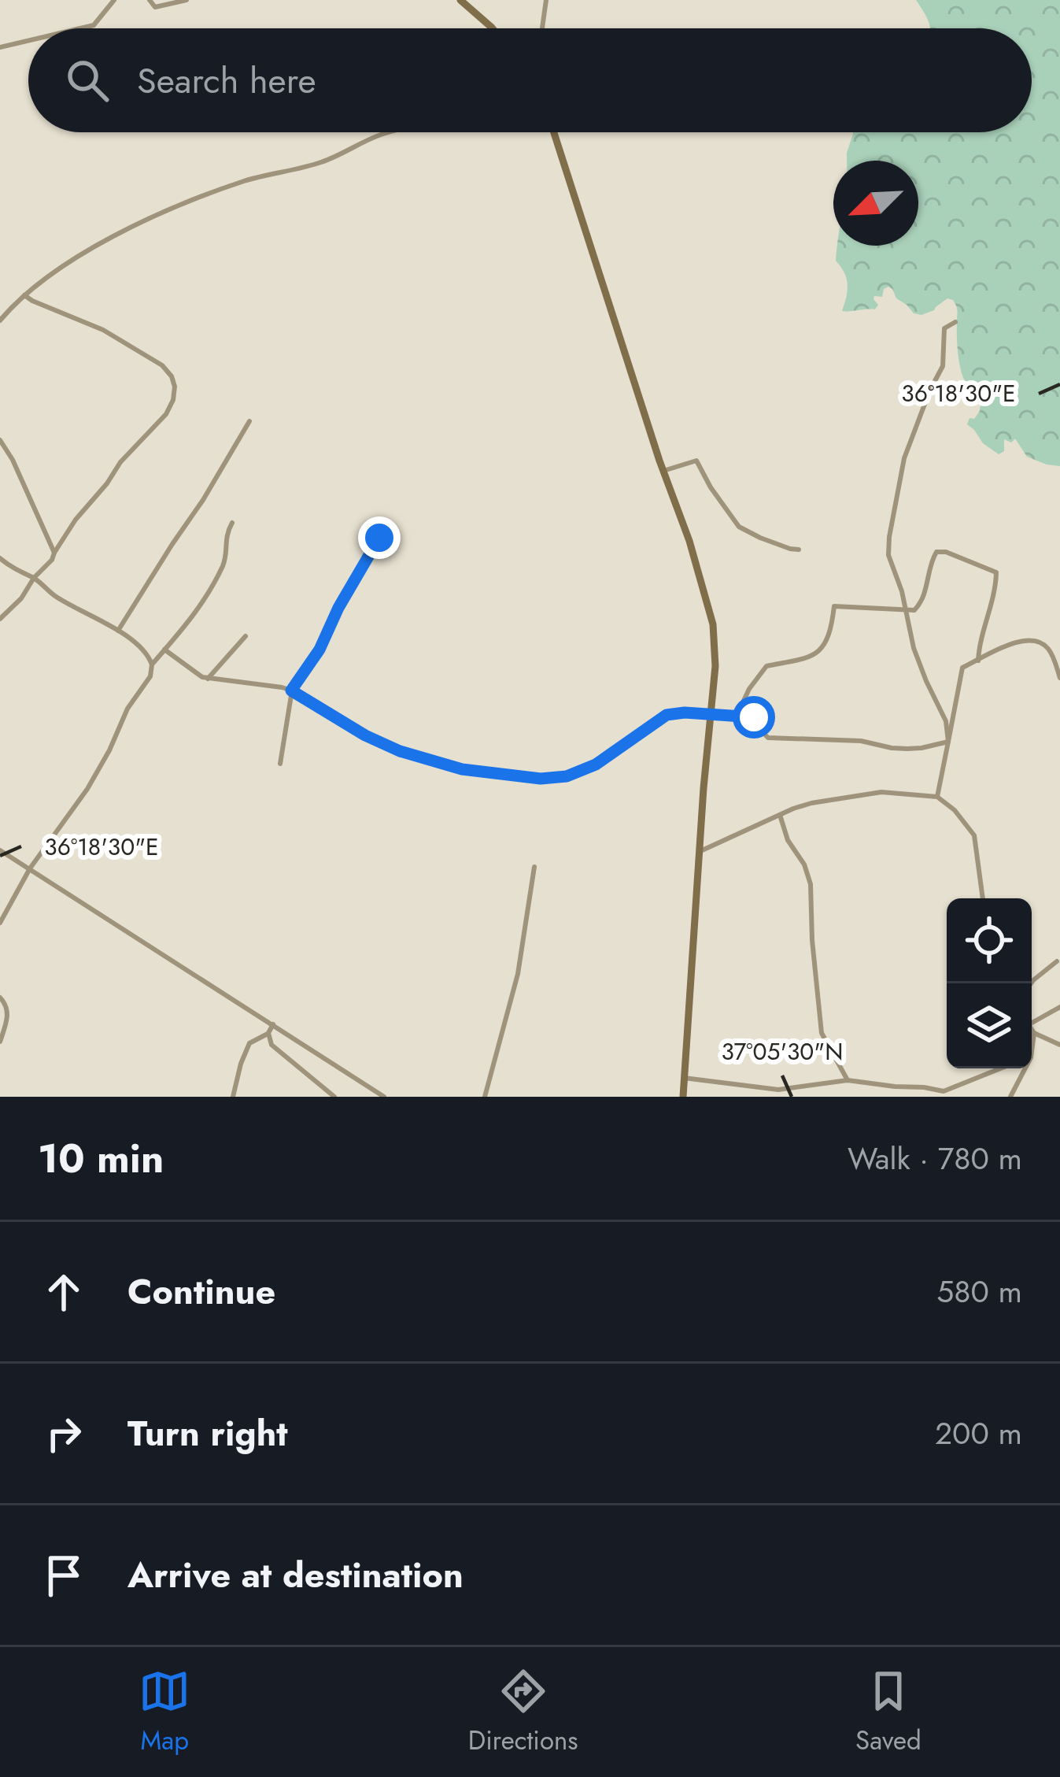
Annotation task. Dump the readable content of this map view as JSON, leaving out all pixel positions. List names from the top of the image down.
{
  "north": "bottom left",
  "page": {
    "search": "Search here",
    "heading": ["10 min", "Walk · 780 m"],
    "list": [
      ["Continue", "580 m"],
      ["Turn right", "200 m"],
      "Arrive at destination"
    ],
    "nav": ["Map", "Directions", "Saved"]
  },
  "coordinates": ["36°18'30\"E", "37°05'30\"N"]
}
